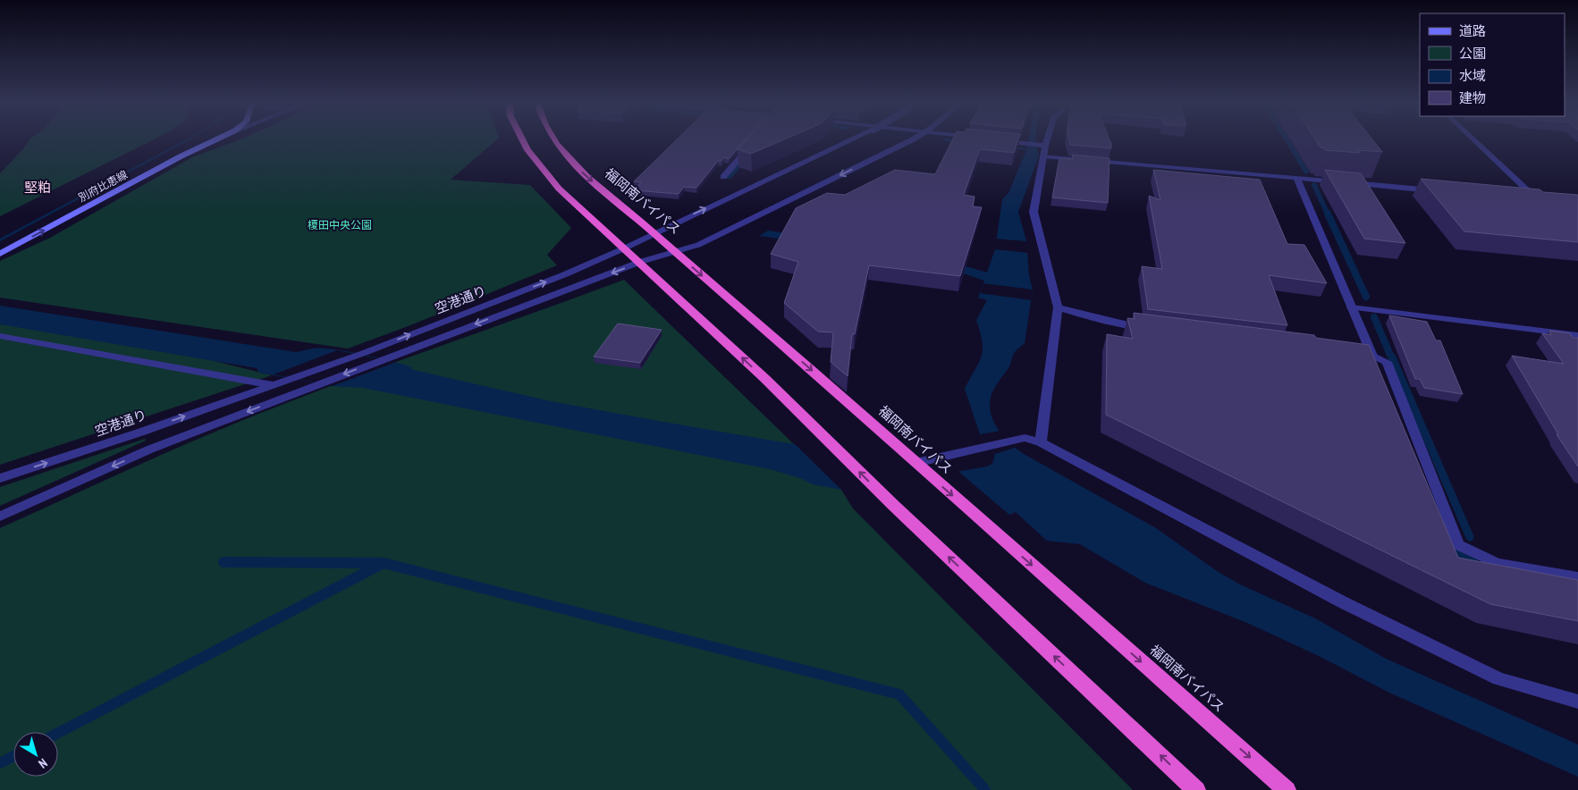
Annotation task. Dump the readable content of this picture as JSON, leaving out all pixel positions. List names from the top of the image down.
{
  "streets": {
    "highway": ["福岡南バイパス"],
    "main road": ["別府比恵線"],
    "street": ["空港通り"]
  },
  "crossings": [
    ["福岡南バイパス", "空港通り"]
  ],
  "one_way": ["別府比恵線"],
  "districts": ["堅粕"],
  "parks": ["榎田中央公園"],
  "legend": [
    "道路",
    "公園",
    "水域",
    "建物"
  ],
  "north": "bottom right"
}
